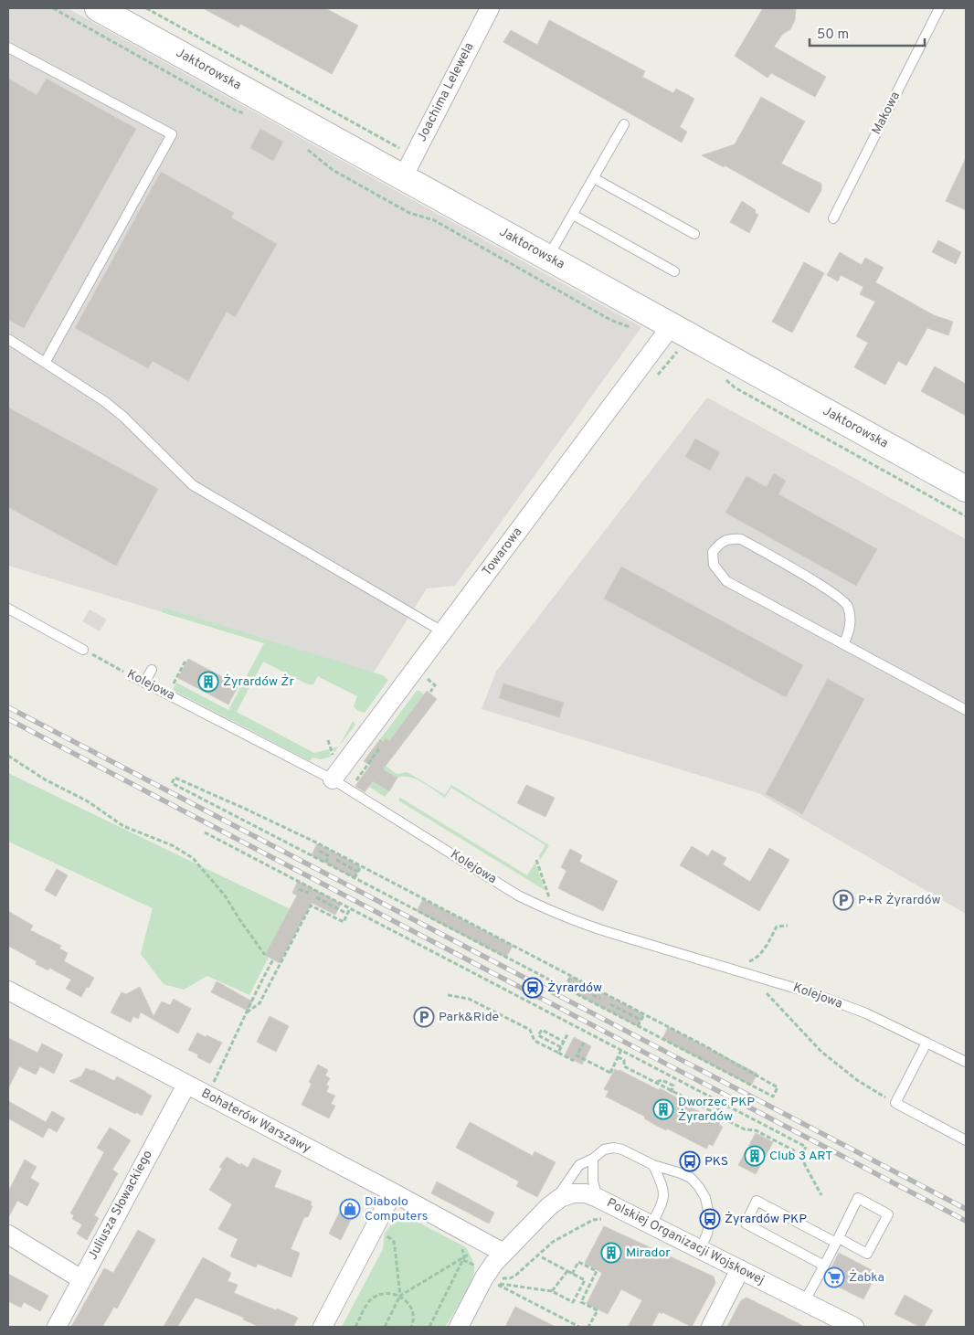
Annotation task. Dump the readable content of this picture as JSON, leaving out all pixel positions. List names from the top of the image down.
{
  "streets": {
    "main road": ["Jaktorowska"],
    "street": [
      "Joachima Lelewela",
      "Towarowa",
      "Bohaterów Warszawy",
      "Juliusza Słowackiego",
      "Polskiej Organizacji Wojskowej"
    ],
    "lane": ["Makowa", "Kolejowa"]
  },
  "crossings": [
    ["Jaktorowska", "Joachima Lelewela"],
    ["Jaktorowska", "Towarowa"],
    ["Towarowa", "Kolejowa"],
    ["Bohaterów Warszawy", "Juliusza Słowackiego"],
    ["Bohaterów Warszawy", "Polskiej Organizacji Wojskowej"]
  ],
  "places": {
    "building": [
      "Żyrardów Żr",
      "Dworzec PKP Żyrardów",
      "Club 3 ART",
      "Mirador"
    ],
    "parking": ["P+R Żyrardów", "Park&Ride"],
    "station": ["Żyrardów"],
    "bus stop": ["PKS", "Żyrardów PKP"],
    "shop": ["Diabolo Computers"],
    "supermarket": ["Żabka"]
  },
  "scale_bar": "50 m"
}
